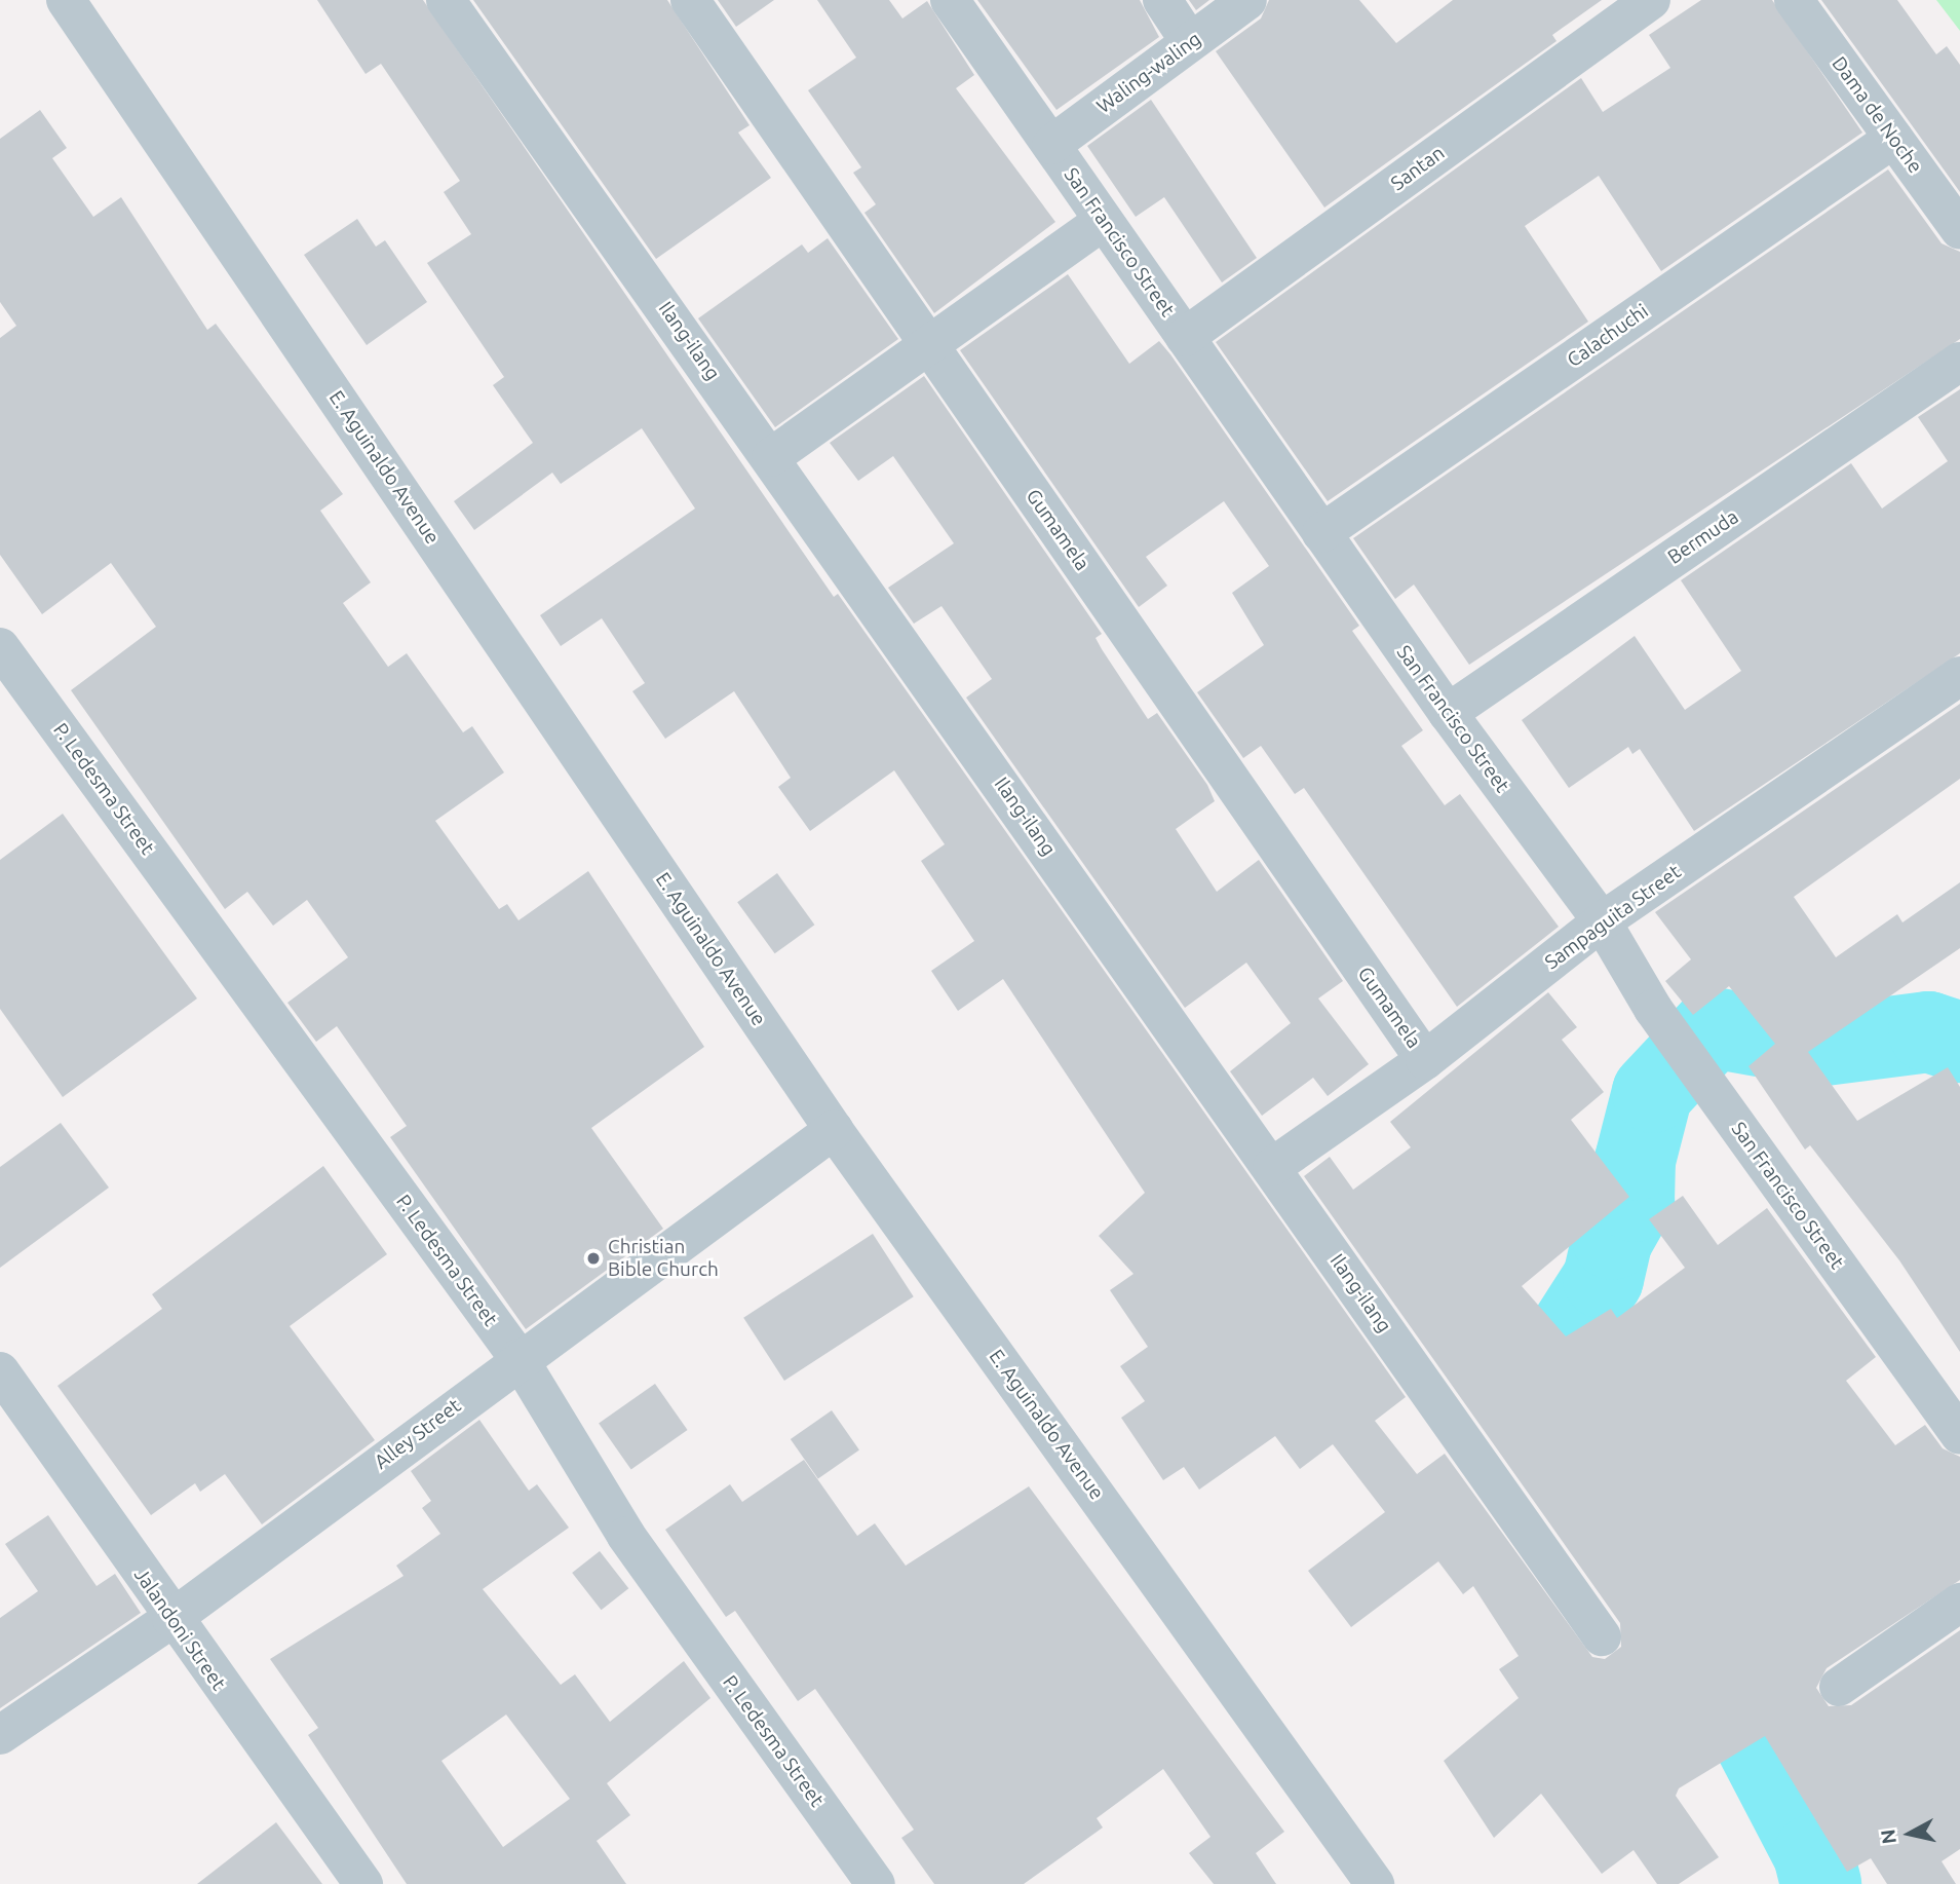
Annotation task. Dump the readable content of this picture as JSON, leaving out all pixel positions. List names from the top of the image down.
{
  "streets": {
    "street": [
      "Waling-waling",
      "Dama de Noche",
      "Santan",
      "San Francisco Street",
      "Calachuchi",
      "Ilang-ilang",
      "E. Aguinaldo Avenue",
      "Gumamela",
      "Bermuda",
      "P. Ledesma Street",
      "Sampaguita Street",
      "Alley Street",
      "Jalandoni Street"
    ]
  },
  "crossings": [
    ["Waling-waling", "San Francisco Street"],
    ["Dama de Noche", "Calachuchi"],
    ["Santan", "San Francisco Street"],
    ["San Francisco Street", "Calachuchi"],
    ["San Francisco Street", "Bermuda"],
    ["San Francisco Street", "Sampaguita Street"],
    ["Ilang-ilang", "Sampaguita Street"],
    ["E. Aguinaldo Avenue", "Alley Street"],
    ["Gumamela", "Sampaguita Street"],
    ["P. Ledesma Street", "Alley Street"],
    ["Alley Street", "Jalandoni Street"]
  ],
  "places": ["Christian Bible Church"],
  "north": "left"
}
